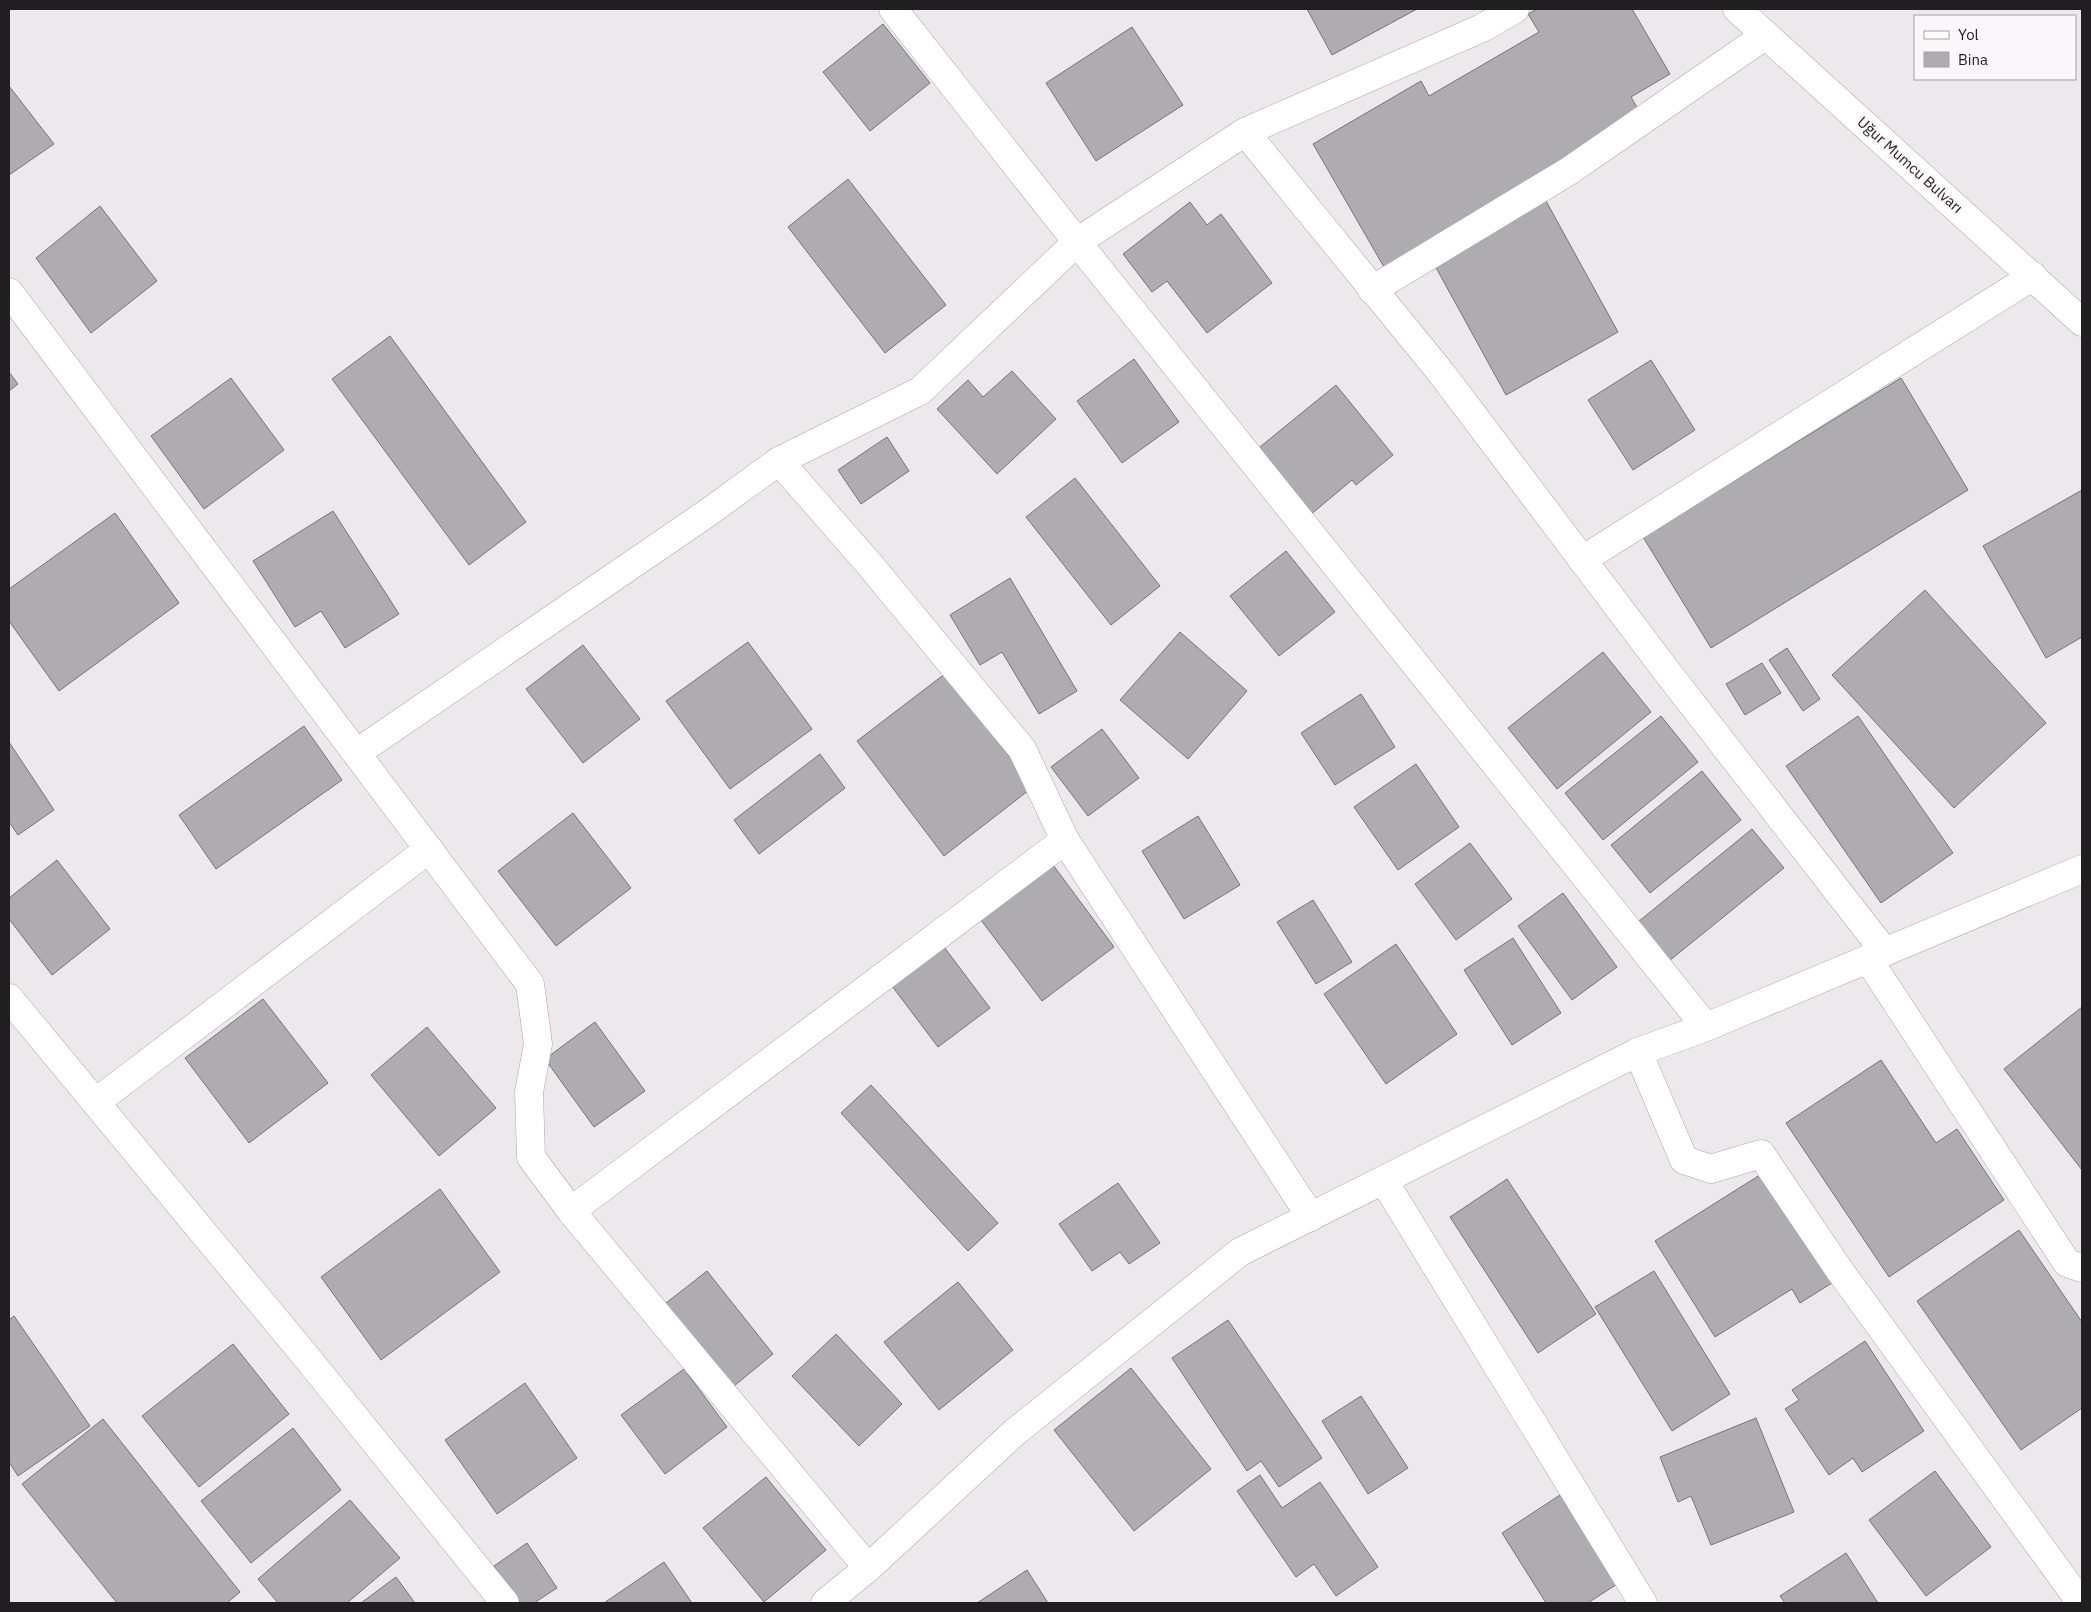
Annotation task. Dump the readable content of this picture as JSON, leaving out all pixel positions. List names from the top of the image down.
{
  "streets": {
    "street": ["Uğur Mumcu Bulvarı"]
  },
  "legend": ["Yol", "Bina"]
}
